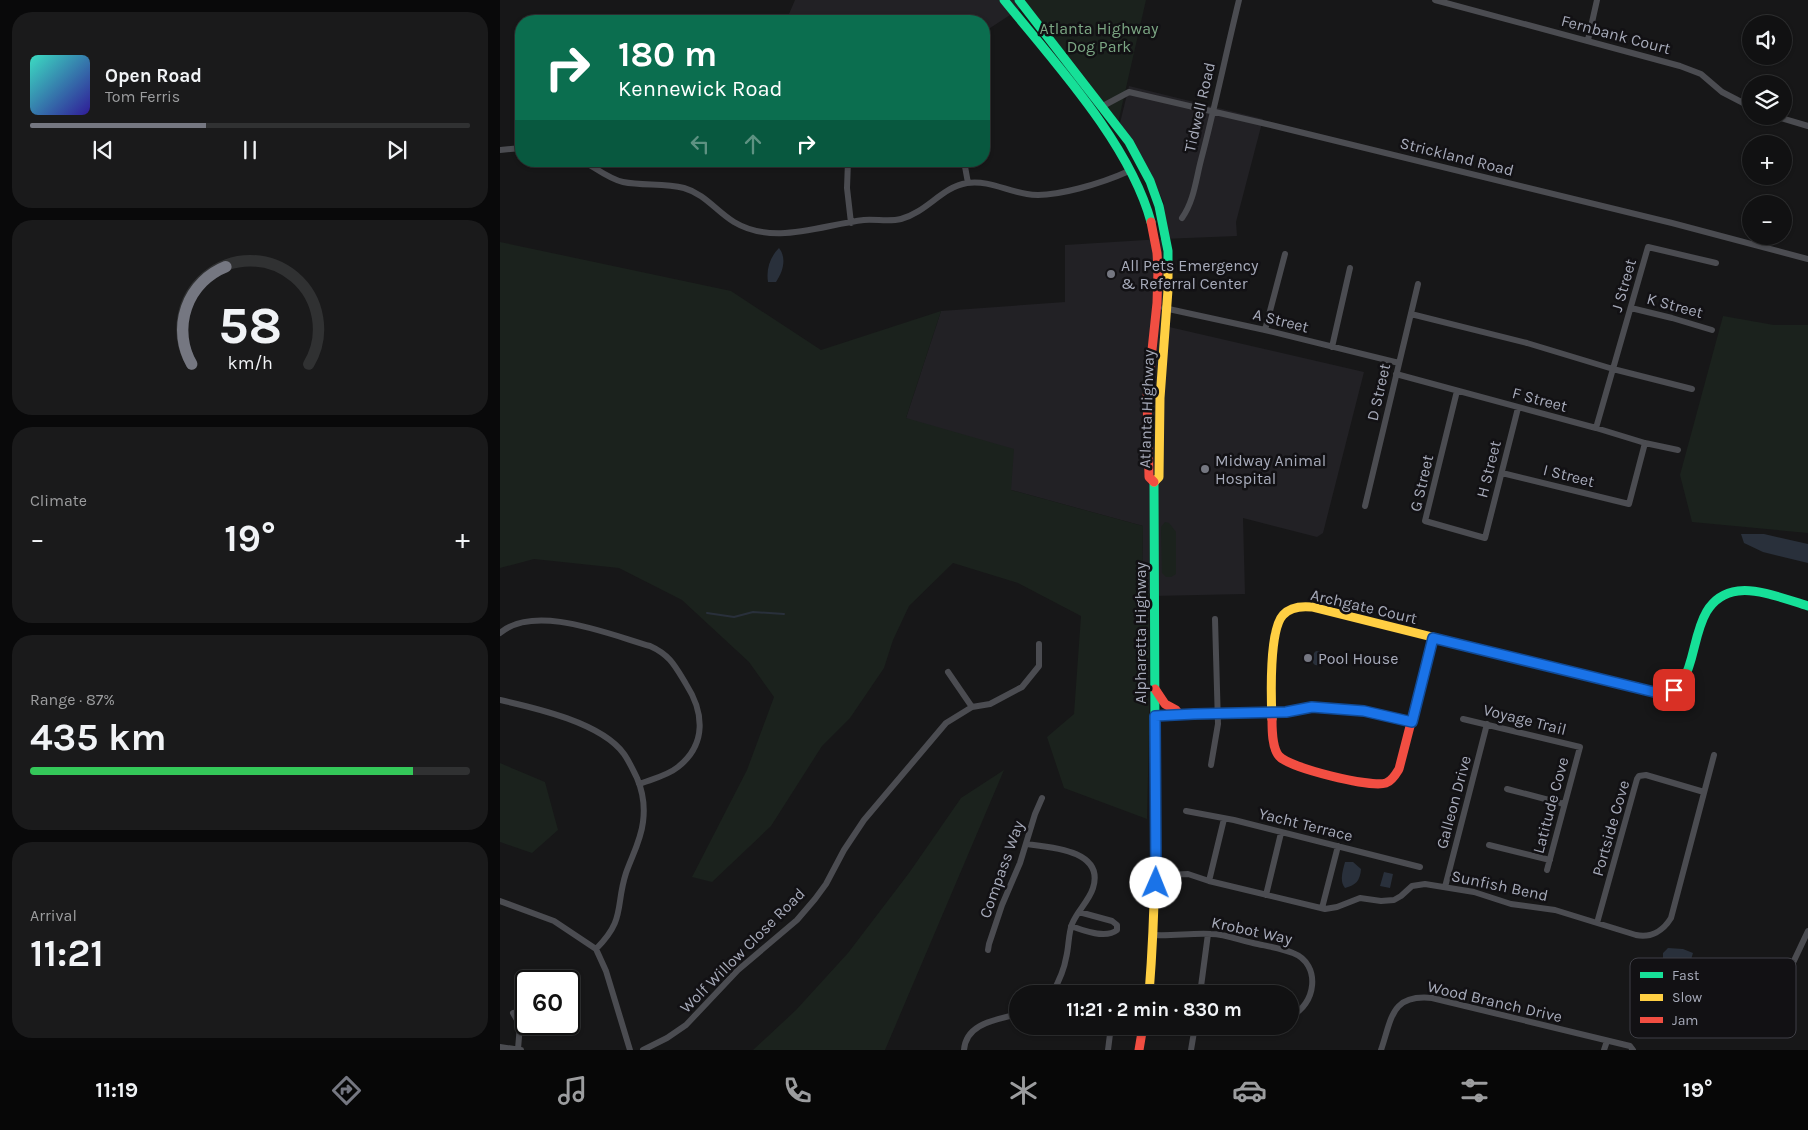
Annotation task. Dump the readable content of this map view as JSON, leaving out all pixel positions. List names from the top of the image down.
{
  "streets": {
    "main road": ["Atlanta Highway", "Archgate Court", "Alpharetta Highway"],
    "street": [
      "Fernbank Court",
      "Tidwell Road",
      "Strickland Road",
      "J Street",
      "K Street",
      "A Street",
      "D Street",
      "F Street",
      "H Street",
      "I Street",
      "G Street",
      "Voyage Trail",
      "Galleon Drive",
      "Latitude Cove",
      "Yacht Terrace",
      "Portside Cove",
      "Compass Way",
      "Sunfish Bend",
      "Krobot Way",
      "Wolf Willow Close Road",
      "Wood Branch Drive"
    ]
  },
  "crossings": [
    ["Tidwell Road", "Strickland Road"],
    ["Strickland Road", "Atlanta Highway"],
    ["J Street", "K Street"],
    ["A Street", "D Street"],
    ["A Street", "Atlanta Highway"],
    ["D Street", "F Street"],
    ["F Street", "H Street"],
    ["F Street", "I Street"],
    ["F Street", "G Street"],
    ["Atlanta Highway", "Alpharetta Highway"],
    ["H Street", "I Street"],
    ["H Street", "G Street"],
    ["Alpharetta Highway", "Sunfish Bend"],
    ["Alpharetta Highway", "Krobot Way"],
    ["Voyage Trail", "Galleon Drive"],
    ["Voyage Trail", "Latitude Cove"],
    ["Galleon Drive", "Sunfish Bend"],
    ["Portside Cove", "Sunfish Bend"]
  ],
  "parks": ["Atlanta Highway Dog Park"],
  "places": ["All Pets Emergency & Referral Center", "Midway Animal Hospital", "Pool House"],
  "legend": ["Fast", "Slow", "Jam"],
  "page": {
    "map_buttons": ["+", "−"],
    "turn": ["180 m", "Kennewick Road"],
    "song": ["Open Road", "Tom Ferris"],
    "tile": [
      "Climate",
      ["Range · 87%", "435 km"],
      ["Arrival", "11:21"]
    ],
    "heat": ["−", "19°", "+"],
    "limit": "60",
    "trip": "11:21 · 2 min · 830 m",
    "tabs": ["11:19", "19°"],
    "gauge": ["58", "km/h"]
  }
}
